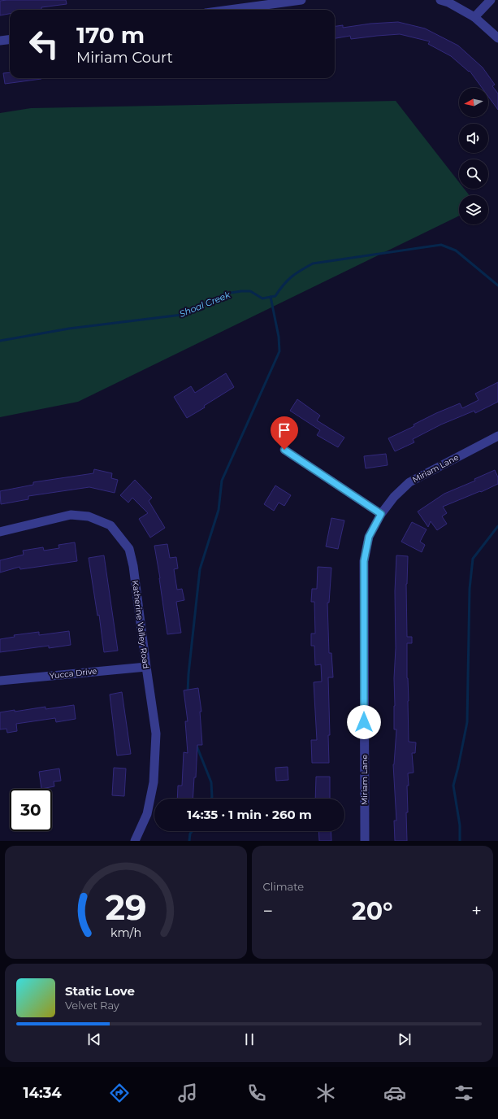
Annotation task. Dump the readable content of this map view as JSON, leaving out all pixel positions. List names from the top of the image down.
{
  "streets": {
    "street": ["Miriam Lane", "Katherine Valley Road", "Yucca Drive"]
  },
  "crossings": [
    ["Katherine Valley Road", "Yucca Drive"]
  ],
  "water": ["Shoal Creek"],
  "north": "left",
  "page": {
    "turn": ["170 m", "Miriam Court"],
    "limit": "30",
    "trip": "14:35 · 1 min · 260 m",
    "tile": "Climate",
    "heat": ["−", "20°", "+"],
    "song": ["Static Love", "Velvet Ray"],
    "tabs": "14:34",
    "gauge": ["29", "km/h"]
  }
}
